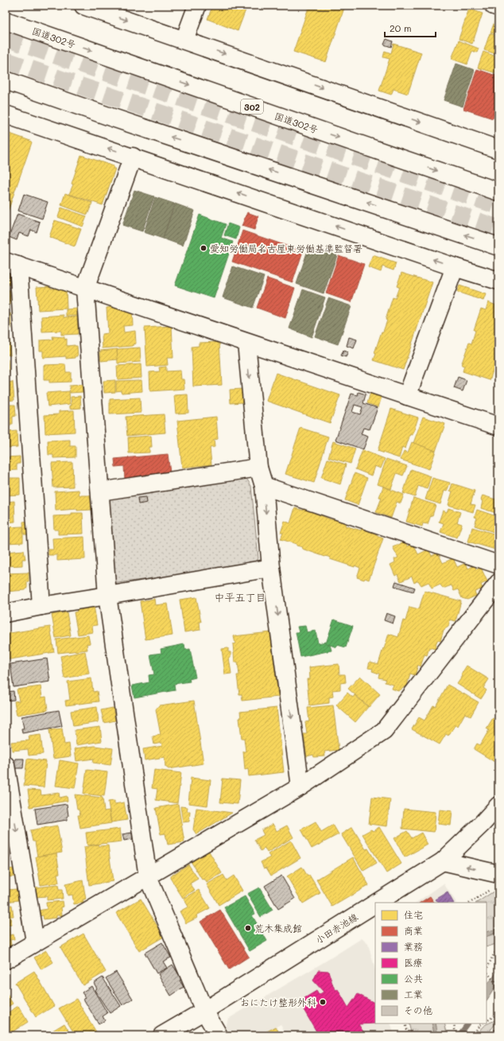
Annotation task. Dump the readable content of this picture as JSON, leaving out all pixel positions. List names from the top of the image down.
{
  "streets": {
    "main road": ["国道302号", "302", "小田赤池線"]
  },
  "districts": ["中平五丁目"],
  "places": ["愛知労働局名古屋東労働基準監督署", "荒木集成館", "おにたけ整形外科"],
  "legend": [
    "住宅",
    "商業",
    "業務",
    "医療",
    "公共",
    "工業",
    "その他"
  ],
  "scale_bar": "20 m"
}
